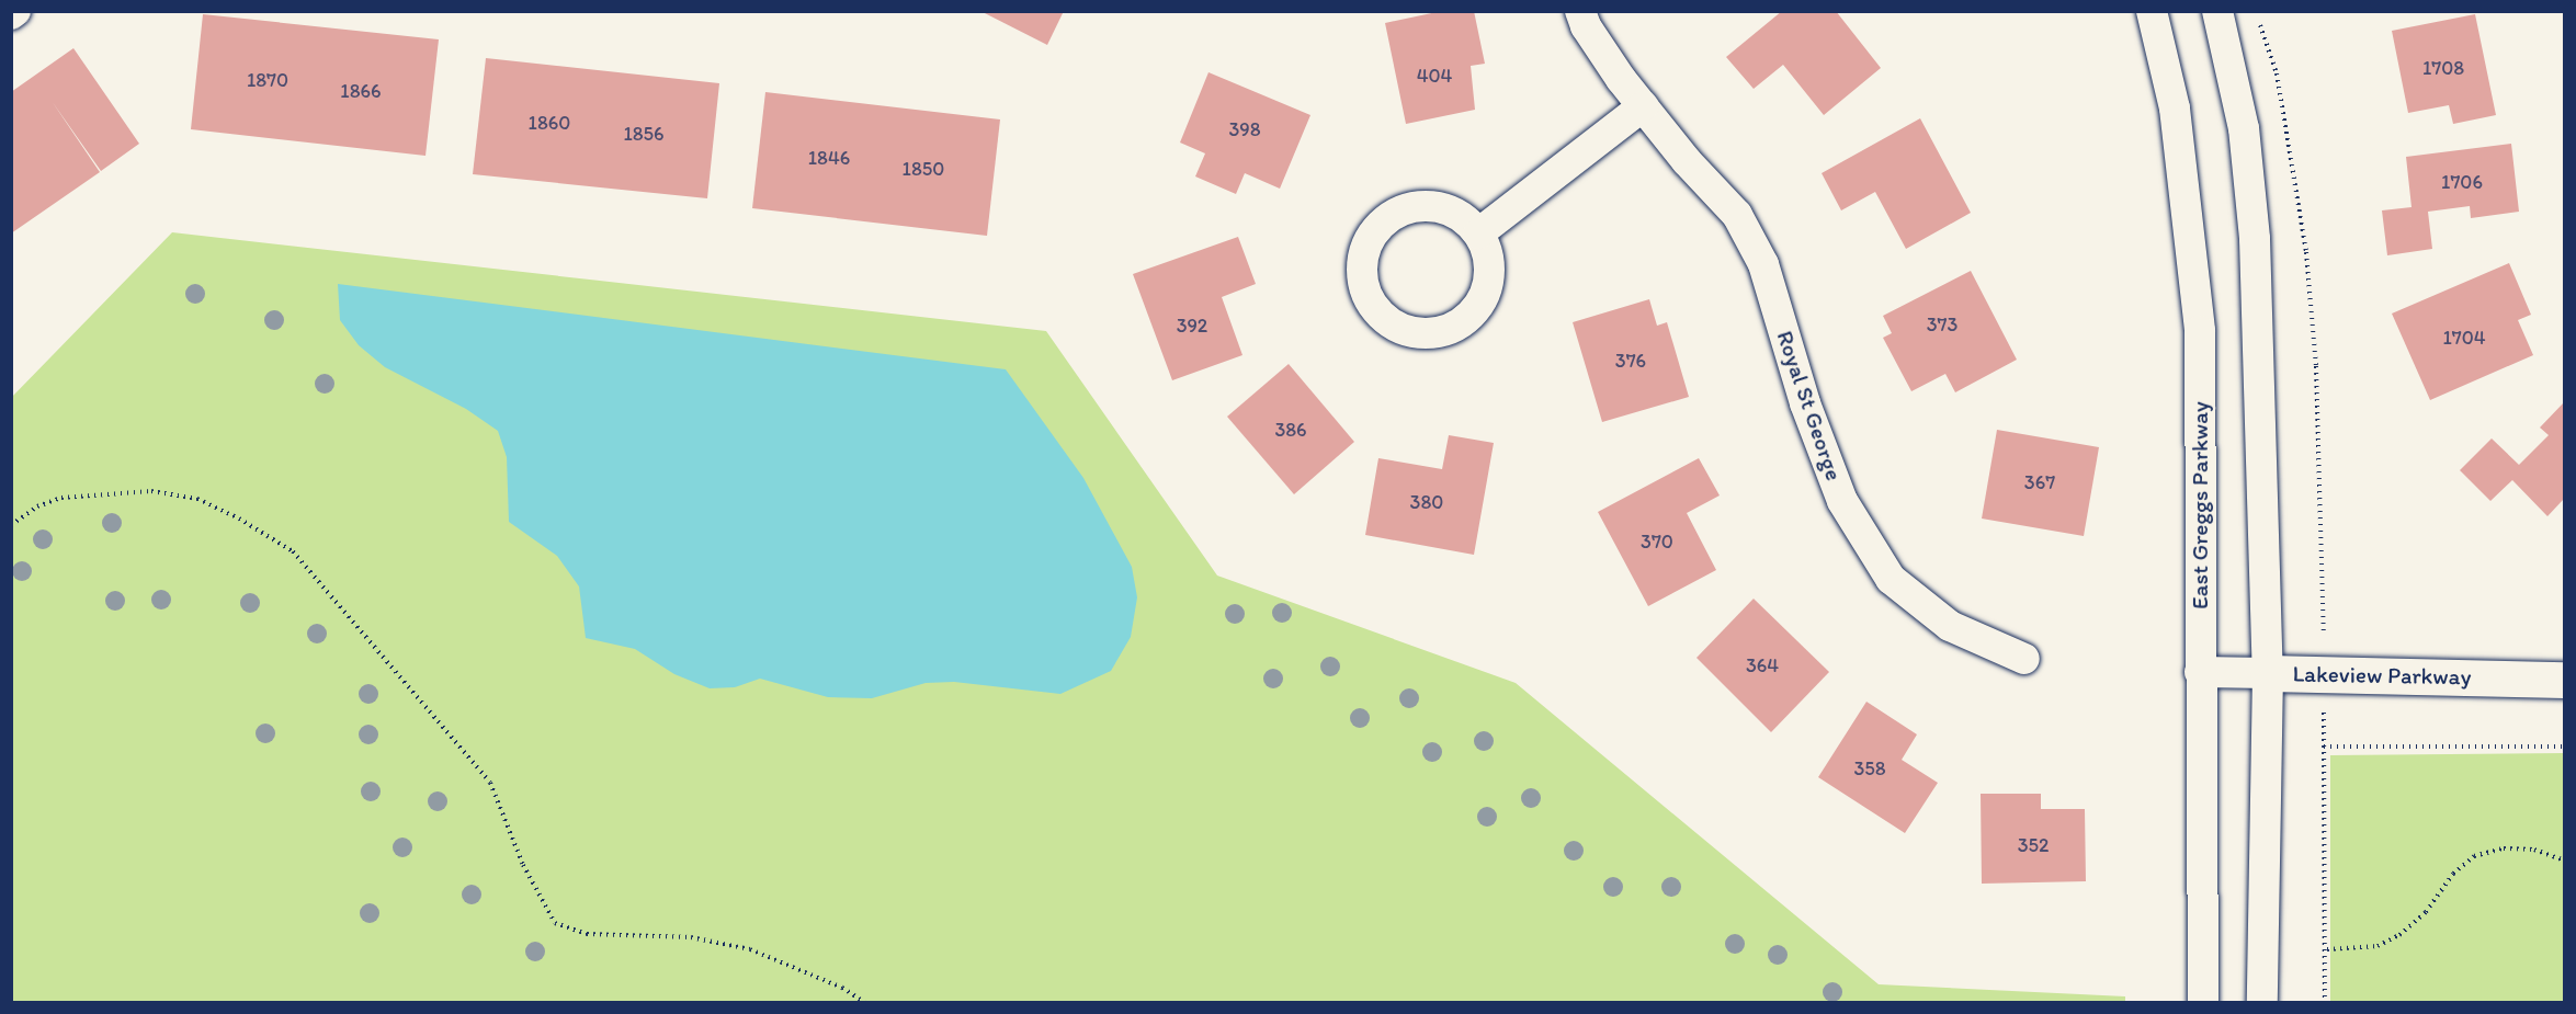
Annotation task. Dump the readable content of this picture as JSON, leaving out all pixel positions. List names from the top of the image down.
{
  "streets": {
    "street": ["Royal St George", "East Greggs Parkway", "Lakeview Parkway"]
  },
  "crossings": [
    ["East Greggs Parkway", "Lakeview Parkway"]
  ],
  "house_numbers": [
    "1708",
    "404",
    "1870",
    "1866",
    "1860",
    "398",
    "1856",
    "1846",
    "1850",
    "1706",
    "373",
    "392",
    "1704",
    "376",
    "386",
    "367",
    "380",
    "370",
    "364",
    "358",
    "352"
  ]
}
